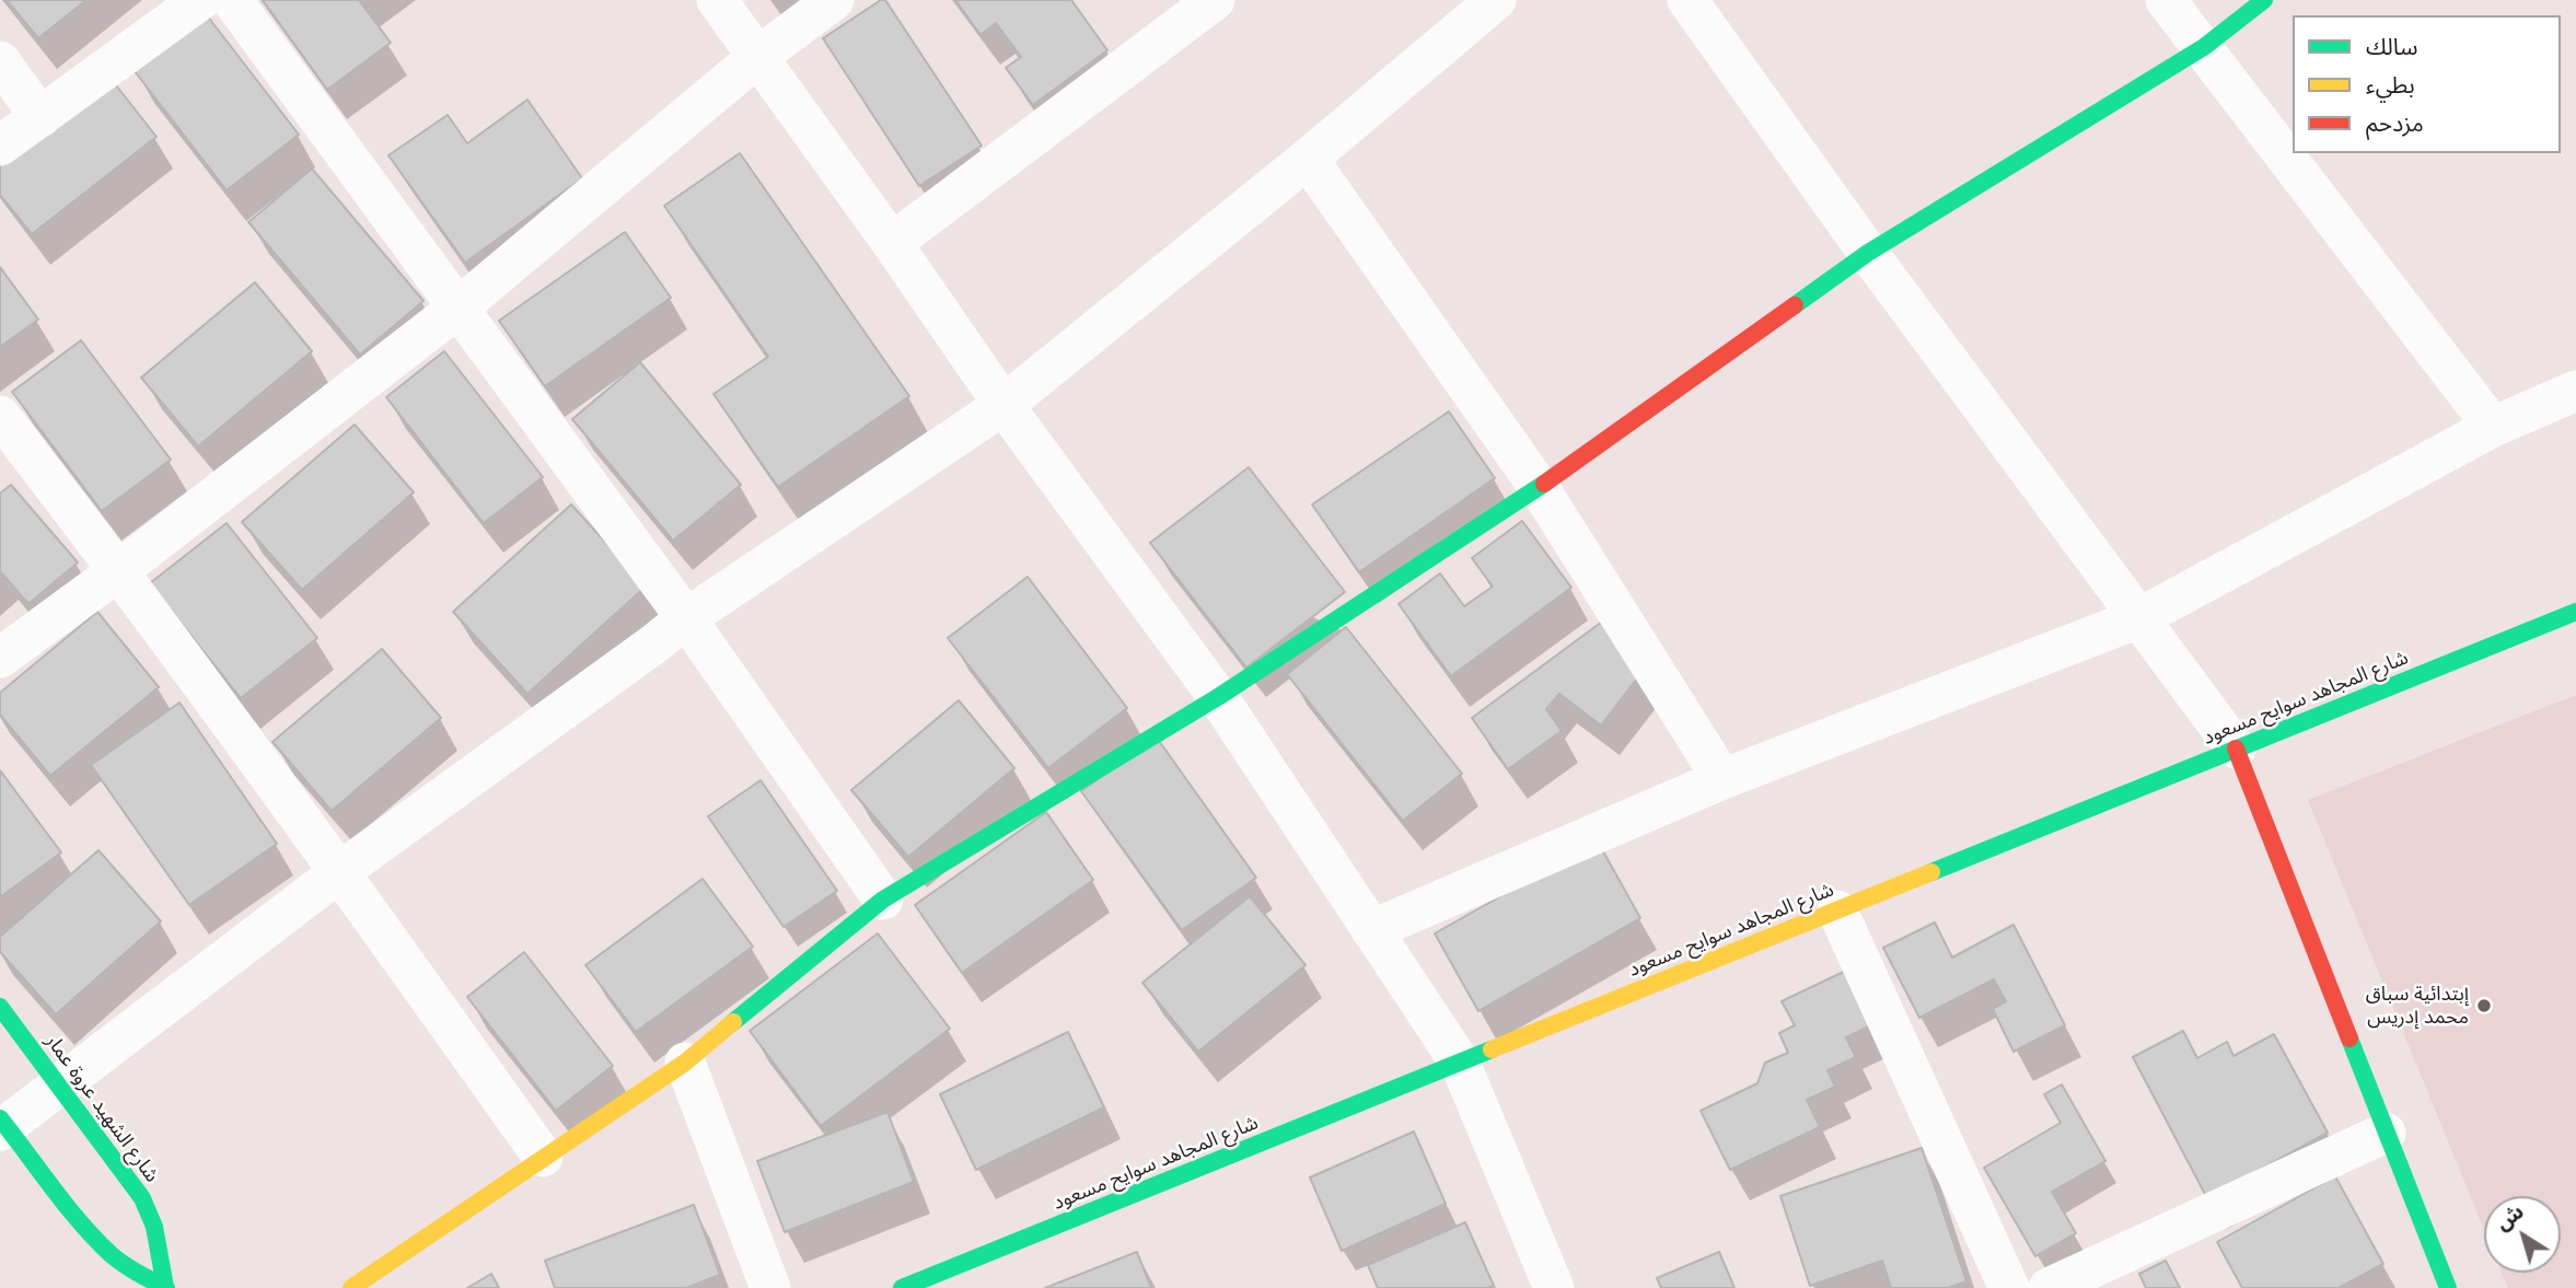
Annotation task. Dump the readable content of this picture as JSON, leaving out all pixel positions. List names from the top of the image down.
{
  "streets": {
    "street": ["شارع المجاهد سوايح مسعود", "شارع الشهيد عروة عمار"]
  },
  "places": ["إبتدائية سباق محمد إدريس"],
  "legend": ["سالك", "بطيء", "مزدحم"],
  "north": "top left"
}
